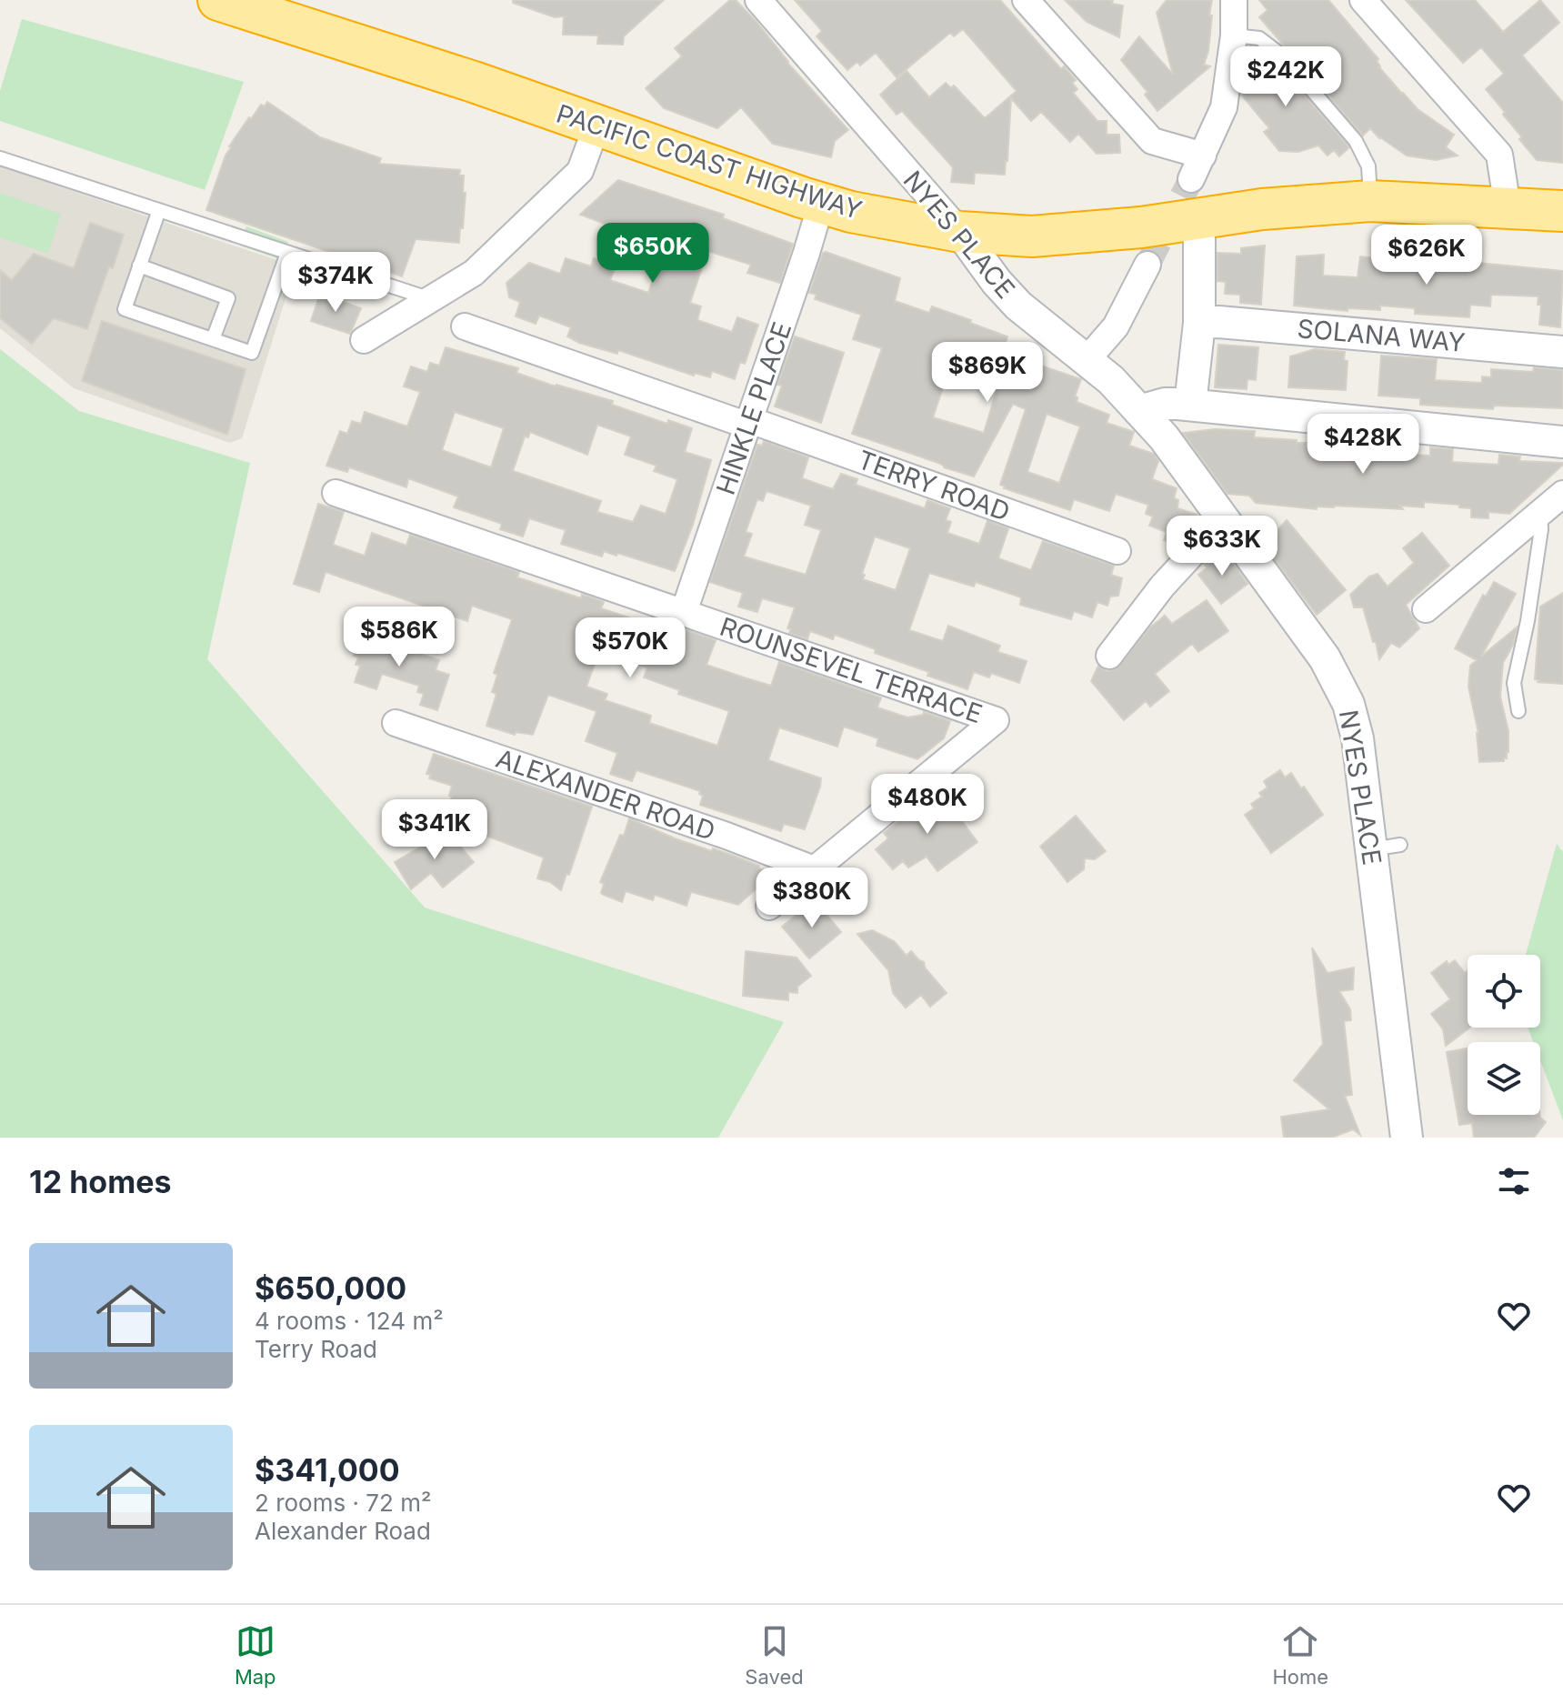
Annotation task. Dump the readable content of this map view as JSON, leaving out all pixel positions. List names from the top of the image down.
{
  "streets": {
    "highway": ["PACIFIC COAST HIGHWAY"],
    "street": [
      "NYES PLACE",
      "SOLANA WAY",
      "HINKLE PLACE",
      "TERRY ROAD",
      "ROUNSEVEL TERRACE",
      "ALEXANDER ROAD"
    ]
  },
  "crossings": [
    ["PACIFIC COAST HIGHWAY", "NYES PLACE"],
    ["PACIFIC COAST HIGHWAY", "HINKLE PLACE"],
    ["HINKLE PLACE", "TERRY ROAD"],
    ["HINKLE PLACE", "ROUNSEVEL TERRACE"],
    ["ROUNSEVEL TERRACE", "ALEXANDER ROAD"]
  ],
  "page": {
    "price": [
      "$242K",
      "$650K",
      "$626K",
      "$374K",
      "$869K",
      "$428K",
      "$633K",
      "$586K",
      "$570K",
      "$480K",
      "$341K",
      "$380K"
    ],
    "heading": "12 homes",
    "list": [
      {
        "name": "$650,000",
        "note": "4 rooms · 124 m² · Terry Road"
      },
      {
        "name": "$341,000",
        "note": "2 rooms · 72 m² · Alexander Road"
      }
    ],
    "tabs": ["Map", "Saved", "Home"]
  }
}
